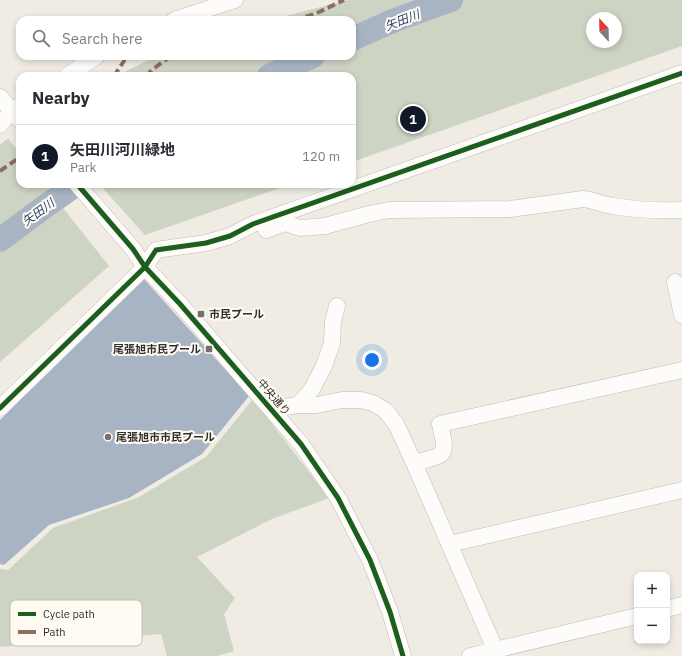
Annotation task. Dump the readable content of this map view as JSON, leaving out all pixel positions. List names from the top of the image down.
{
  "streets": {
    "street": ["中央通り"]
  },
  "water": ["矢田川"],
  "places": {
    "transit": ["市民プール", "尾張旭市民プール"],
    "other": ["尾張旭市市民プール"]
  },
  "legend": ["Cycle path", "Path"],
  "north": "top",
  "page": {
    "search": "Search here",
    "heading": "Nearby",
    "pins": "1",
    "list": [
      {
        "mark": "1",
        "name": "矢田川河川緑地",
        "note": "Park",
        "value": "120 m"
      }
    ],
    "map_buttons": ["+", "−"]
  }
}
